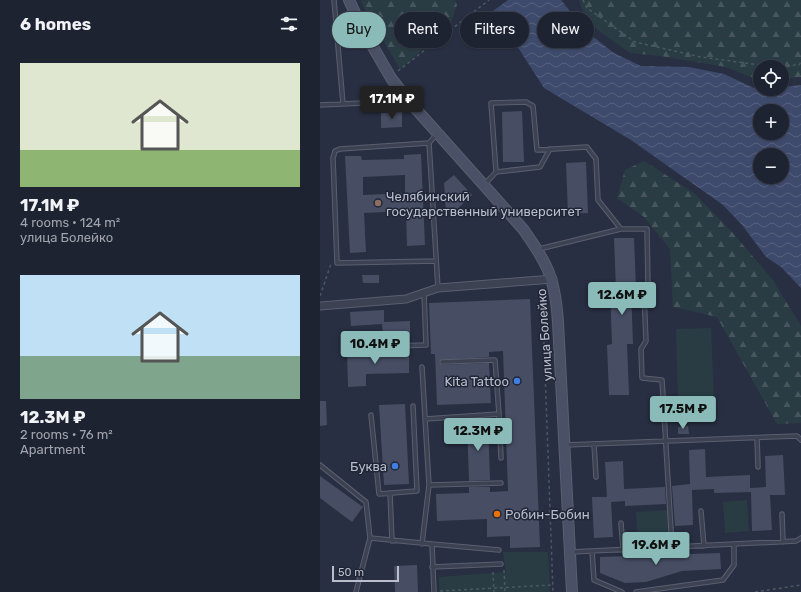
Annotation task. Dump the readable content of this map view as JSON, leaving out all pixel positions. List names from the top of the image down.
{
  "streets": {
    "street": ["улица Болейко"]
  },
  "places": [
    "Челябинский государственный университет",
    "Kita Tattoo",
    "Буква",
    "Робин-Бобин"
  ],
  "scale_bar": "50 m",
  "page": {
    "heading": "6 homes",
    "chip": [
      "Buy",
      "Rent",
      "Filters",
      "New"
    ],
    "list": [
      {
        "name": "17.1M ₽",
        "note": "4 rooms · 124 m² · улица Болейко"
      },
      {
        "name": "12.3M ₽",
        "note": "2 rooms · 76 m² · Apartment"
      }
    ],
    "map_buttons": ["+", "−"],
    "price": [
      "17.1M ₽",
      "12.6M ₽",
      "10.4M ₽",
      "17.5M ₽",
      "12.3M ₽",
      "19.6M ₽"
    ],
    "scale": "50 m"
  }
}
